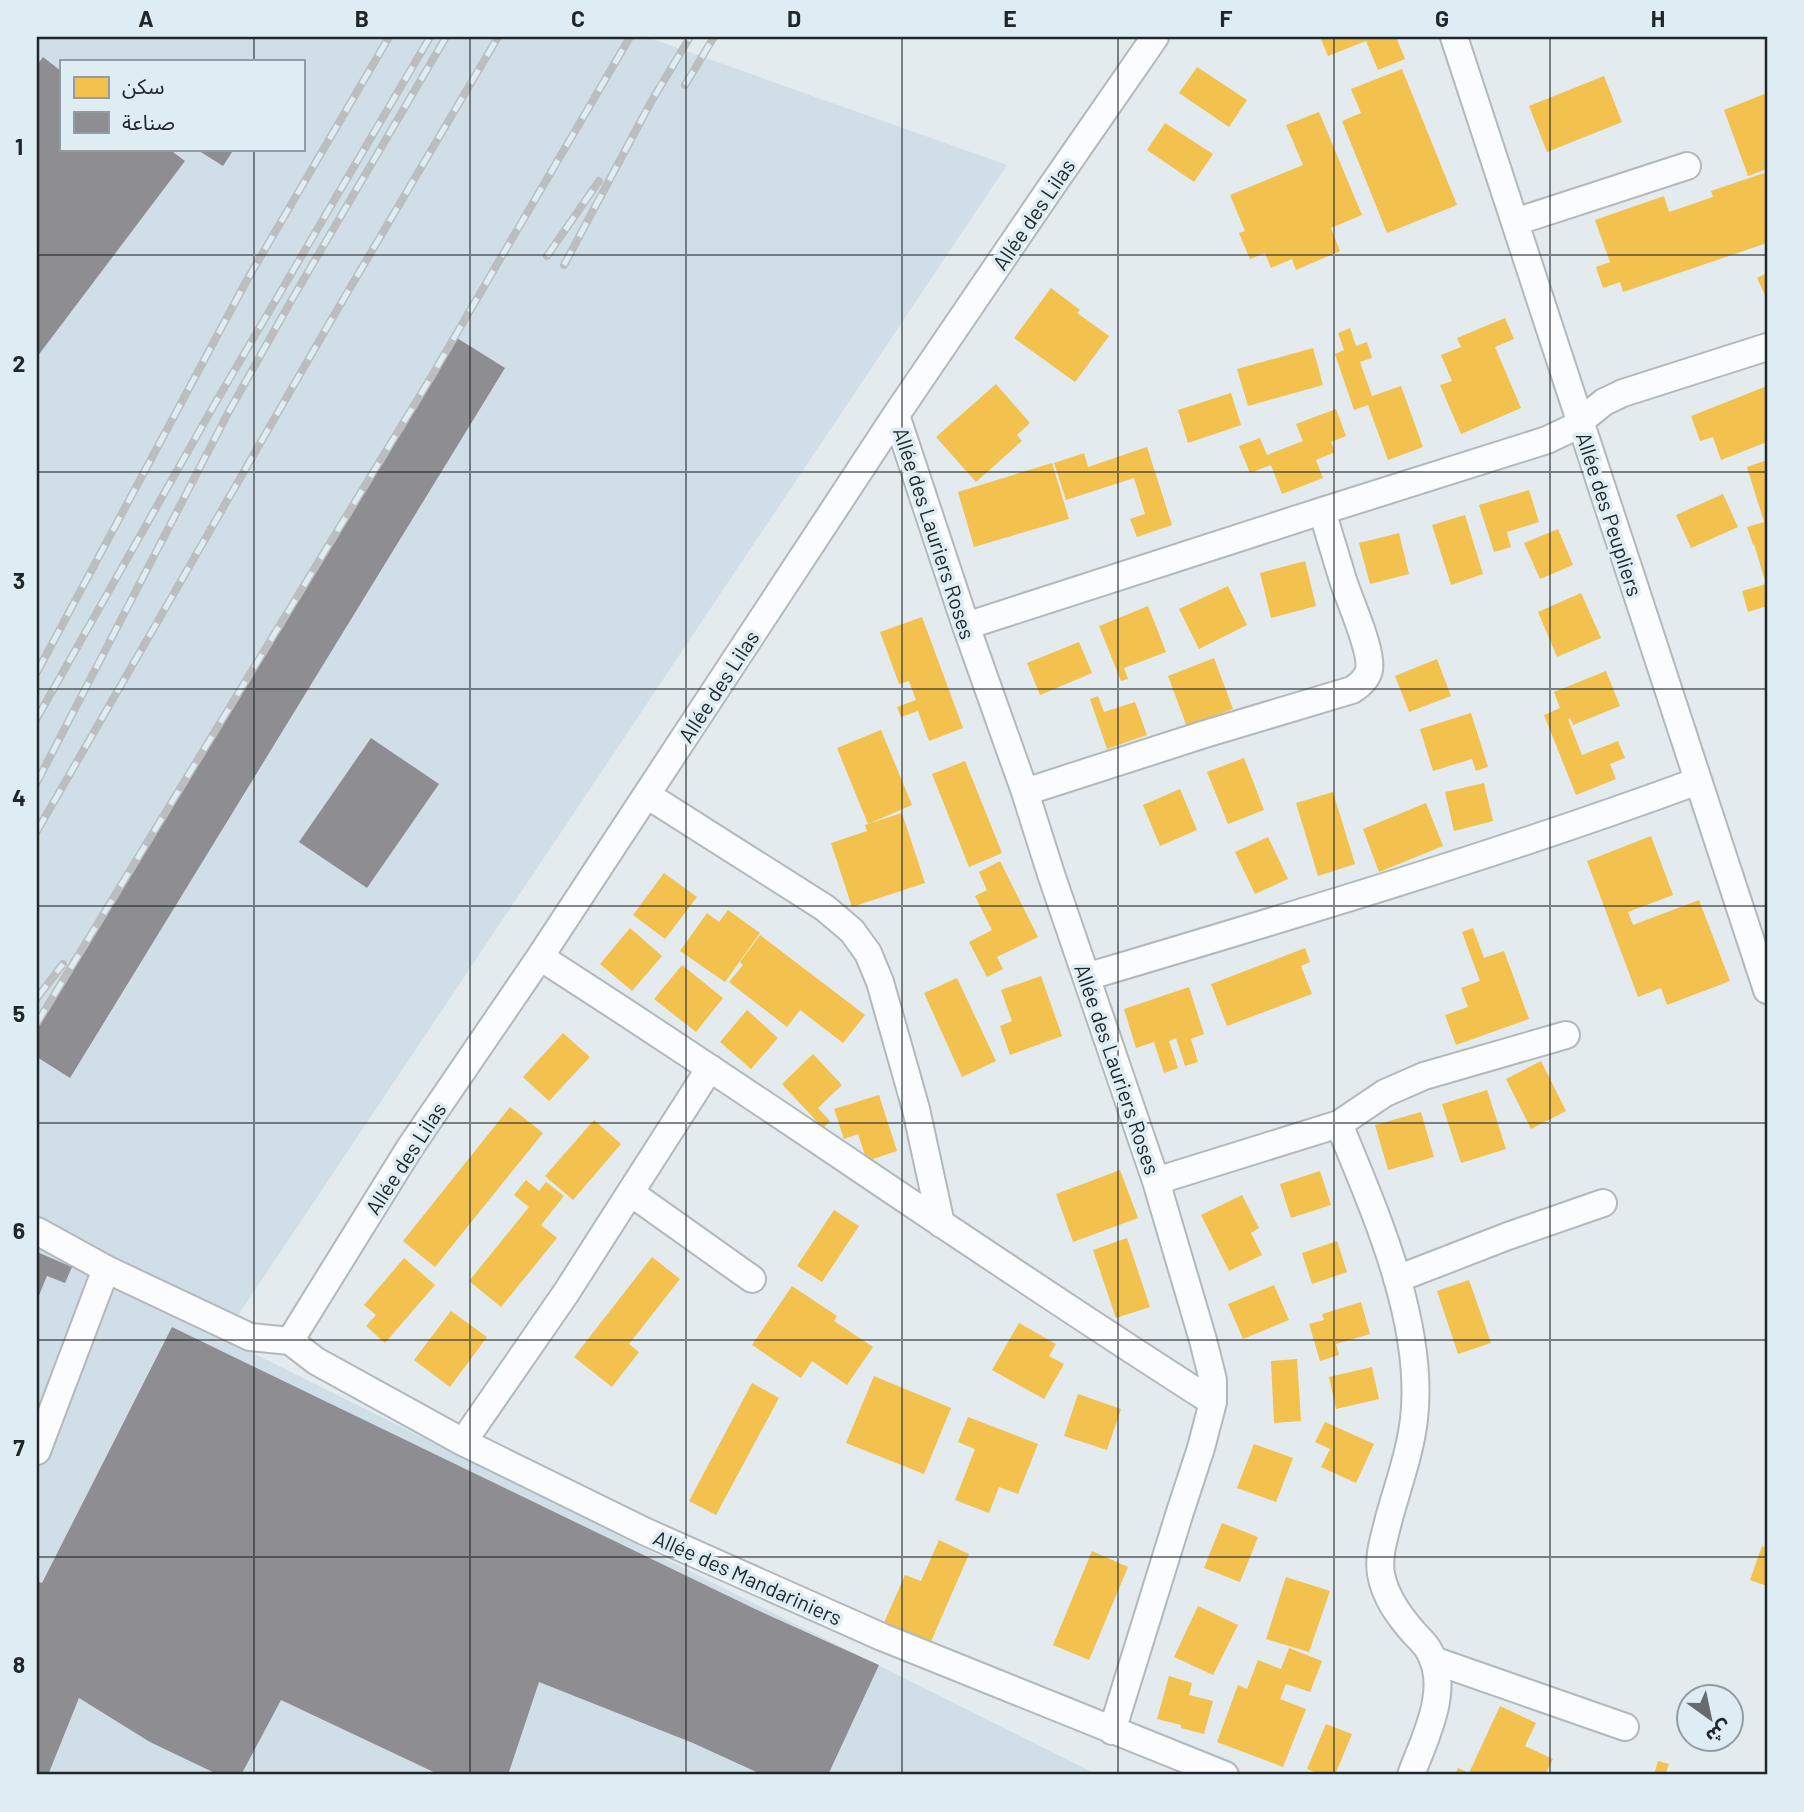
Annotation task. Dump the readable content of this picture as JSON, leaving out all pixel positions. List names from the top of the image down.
{
  "streets": {
    "street": [
      "Allée des Lilas",
      "Allée des Peupliers",
      "Allée des Lauriers Roses",
      "Allée des Mandariniers"
    ]
  },
  "crossings": [
    ["Allée des Lilas", "Allée des Lauriers Roses"],
    ["Allée des Lilas", "Allée des Mandariniers"],
    ["Allée des Lauriers Roses", "Allée des Mandariniers"]
  ],
  "legend": ["سكن", "صناعة"],
  "north": "bottom right",
  "grid": {
    "columns": [
      "A",
      "B",
      "C",
      "D",
      "E",
      "F",
      "G",
      "H"
    ],
    "rows": [
      "1",
      "2",
      "3",
      "4",
      "5",
      "6",
      "7",
      "8"
    ]
  }
}
